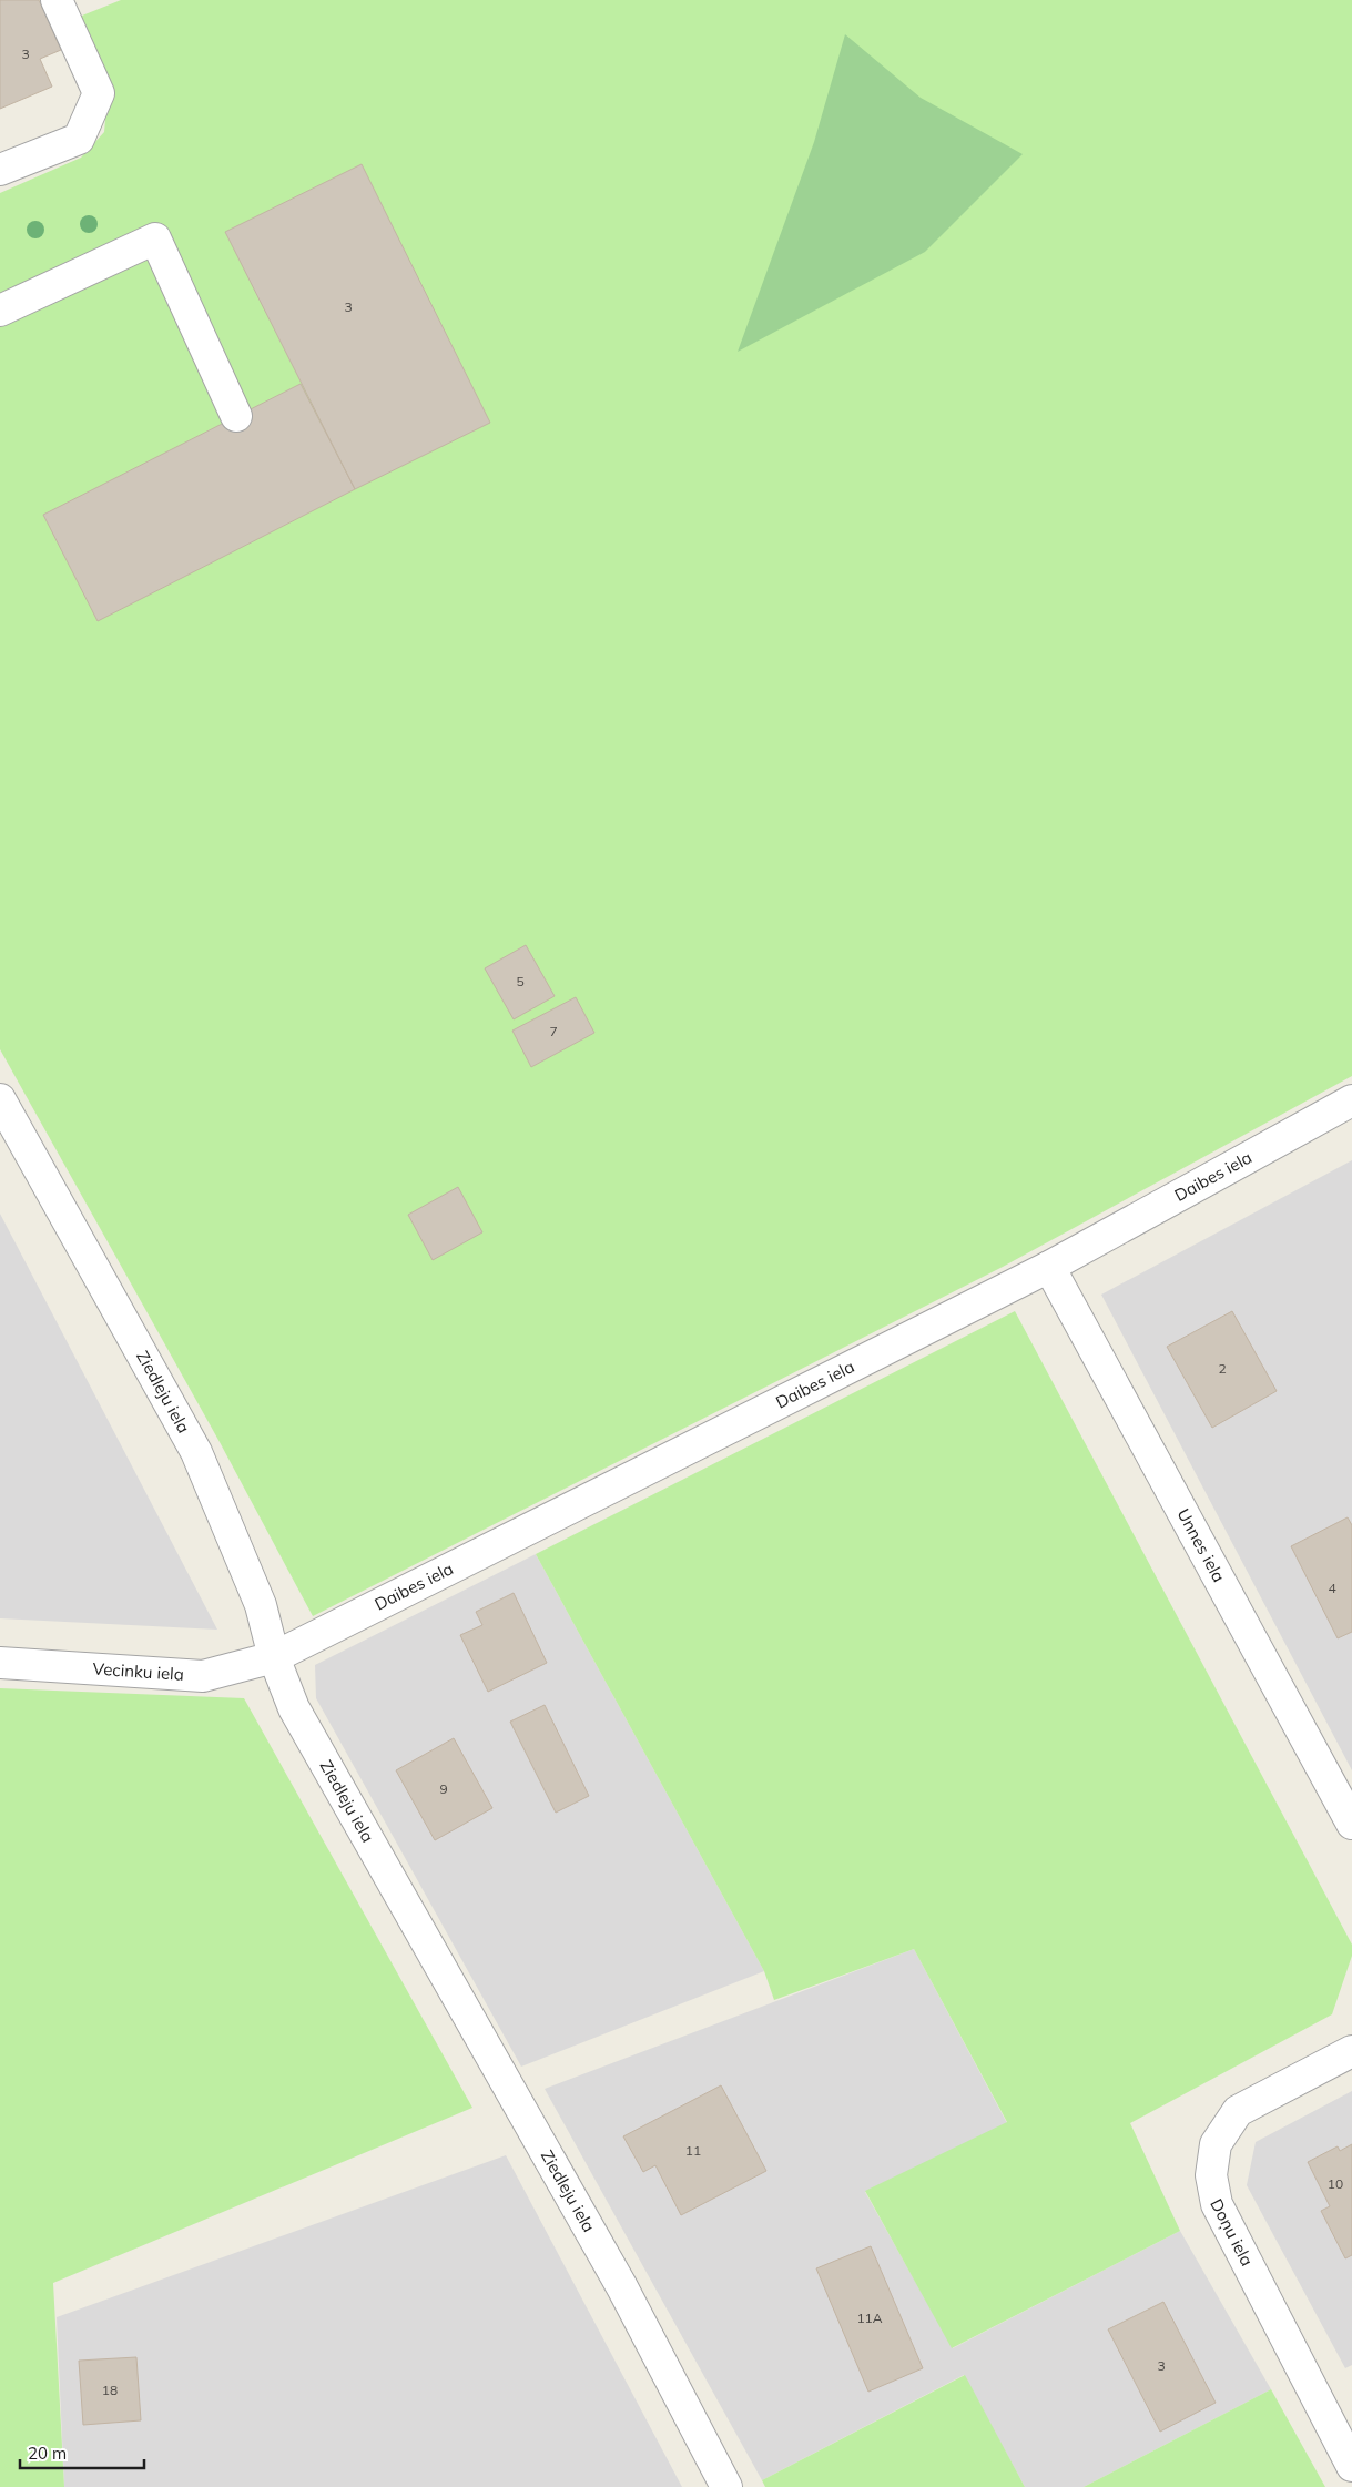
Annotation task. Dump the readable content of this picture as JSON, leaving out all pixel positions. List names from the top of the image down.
{
  "streets": {
    "street": [
      "Daibes iela",
      "Ziedleju iela",
      "Unnes iela",
      "Vecinku iela",
      "Doņu iela"
    ]
  },
  "crossings": [
    ["Daibes iela", "Ziedleju iela"],
    ["Daibes iela", "Unnes iela"],
    ["Daibes iela", "Vecinku iela"],
    ["Ziedleju iela", "Vecinku iela"]
  ],
  "house_numbers": [
    "3",
    "3",
    "5",
    "7",
    "2",
    "4",
    "9",
    "11",
    "10",
    "11A",
    "3",
    "18"
  ],
  "scale_bar": "20 m"
}
